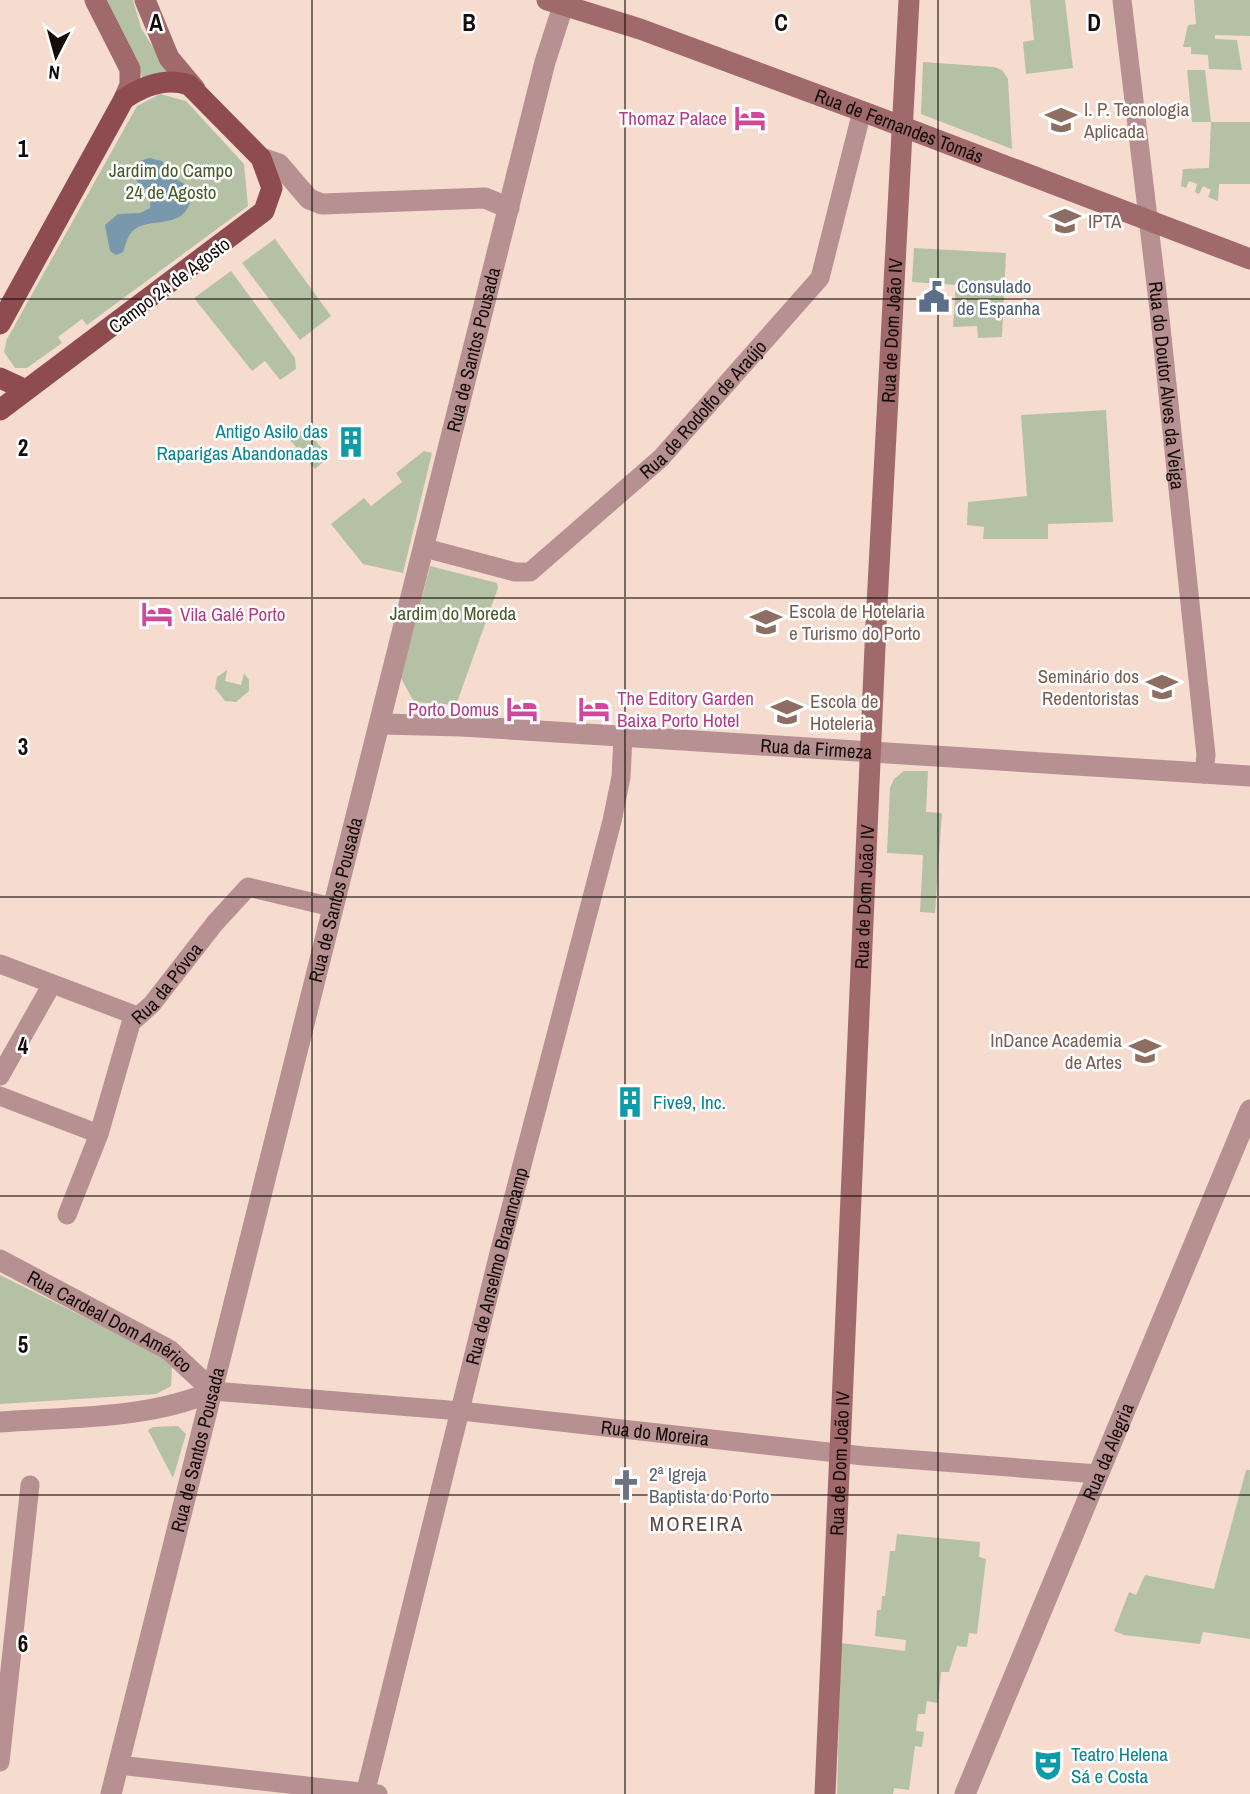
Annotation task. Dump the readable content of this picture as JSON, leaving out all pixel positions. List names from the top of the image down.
{
  "streets": {
    "main road": ["Rua de Fernandes Tomás", "Campo 24 de Agosto", "Rua de Dom João IV"],
    "street": [
      "Rua de Santos Pousada",
      "Rua do Doutor Alves da Veiga",
      "Rua de Rodolfo de Araújo",
      "Rua da Firmeza",
      "Rua da Póvoa",
      "Rua de Anselmo Braamcamp",
      "Rua Cardeal Dom Américo",
      "Rua do Moreira",
      "Rua da Alegria"
    ]
  },
  "crossings": [
    ["Rua de Fernandes Tomás", "Rua de Dom João IV"],
    ["Rua de Fernandes Tomás", "Rua de Santos Pousada"],
    ["Rua de Fernandes Tomás", "Rua do Doutor Alves da Veiga"],
    ["Rua de Fernandes Tomás", "Rua de Rodolfo de Araújo"],
    ["Campo 24 de Agosto", "Rua de Santos Pousada"],
    ["Rua de Dom João IV", "Rua da Firmeza"],
    ["Rua de Dom João IV", "Rua do Moreira"],
    ["Rua de Santos Pousada", "Rua de Rodolfo de Araújo"],
    ["Rua de Santos Pousada", "Rua da Firmeza"],
    ["Rua de Santos Pousada", "Rua da Póvoa"],
    ["Rua de Santos Pousada", "Rua Cardeal Dom Américo"],
    ["Rua de Santos Pousada", "Rua do Moreira"],
    ["Rua do Doutor Alves da Veiga", "Rua da Firmeza"],
    ["Rua da Firmeza", "Rua de Anselmo Braamcamp"],
    ["Rua de Anselmo Braamcamp", "Rua do Moreira"],
    ["Rua Cardeal Dom Américo", "Rua do Moreira"],
    ["Rua do Moreira", "Rua da Alegria"]
  ],
  "districts": ["MOREIRA"],
  "parks": ["Jardim do Campo 24 de Agosto", "Jardim do Moreda"],
  "places": {
    "hotel": [
      "Thomaz Palace",
      "Vila Galé Porto",
      "Porto Domus",
      "The Editory Garden Baixa Porto Hotel"
    ],
    "school or university": [
      "I. P. Tecnologia Aplicada",
      "IPTA",
      "Escola de Hotelaria e Turismo do Porto",
      "Seminário dos Redentoristas",
      "Escola de Hoteleria",
      "InDance Academia de Artes"
    ],
    "public building": ["Consulado de Espanha"],
    "building": ["Antigo Asilo das Raparigas Abandonadas", "Five9, Inc."],
    "church": ["2ª Igreja Baptista do Porto"],
    "theatre": ["Teatro Helena Sá e Costa"]
  },
  "north": "bottom",
  "grid": {
    "columns": [
      "A",
      "B",
      "C",
      "D"
    ],
    "rows": [
      "1",
      "2",
      "3",
      "4",
      "5",
      "6"
    ]
  }
}
